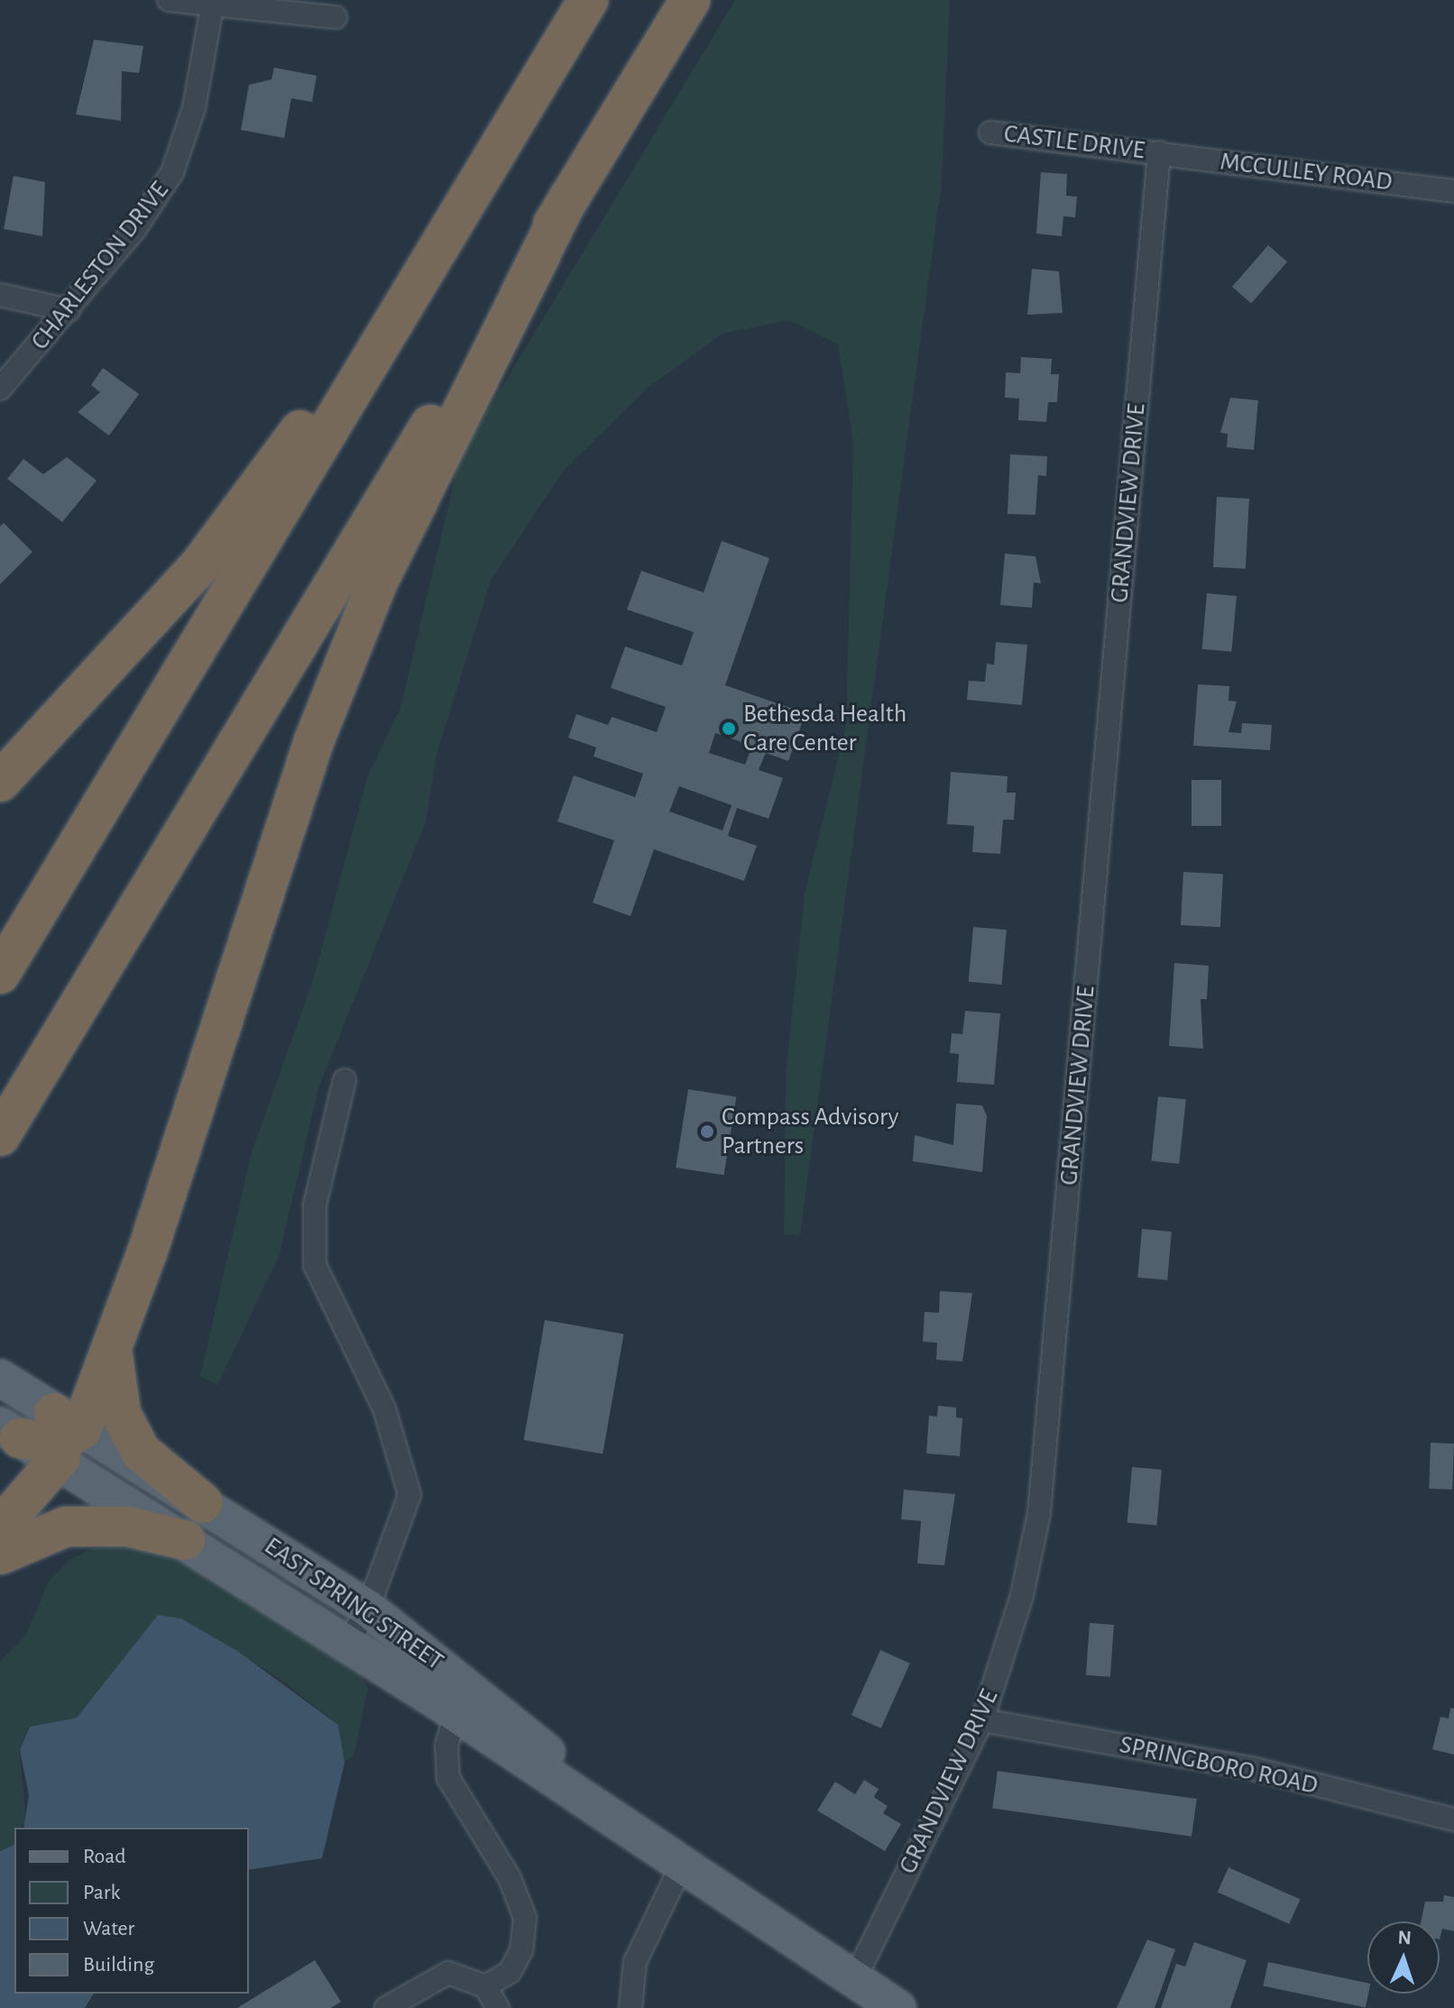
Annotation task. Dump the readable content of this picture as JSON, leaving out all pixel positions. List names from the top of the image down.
{
  "streets": {
    "main road": ["EAST SPRING STREET"],
    "street": [
      "CASTLE DRIVE",
      "MCCULLEY ROAD",
      "CHARLESTON DRIVE",
      "GRANDVIEW DRIVE",
      "SPRINGBORO ROAD"
    ]
  },
  "crossings": [
    ["CASTLE DRIVE", "MCCULLEY ROAD"],
    ["CASTLE DRIVE", "GRANDVIEW DRIVE"],
    ["MCCULLEY ROAD", "GRANDVIEW DRIVE"],
    ["GRANDVIEW DRIVE", "EAST SPRING STREET"],
    ["GRANDVIEW DRIVE", "SPRINGBORO ROAD"]
  ],
  "places": ["Bethesda Health Care Center", "Compass Advisory Partners"],
  "legend": [
    "Road",
    "Park",
    "Water",
    "Building"
  ],
  "north": "top"
}
